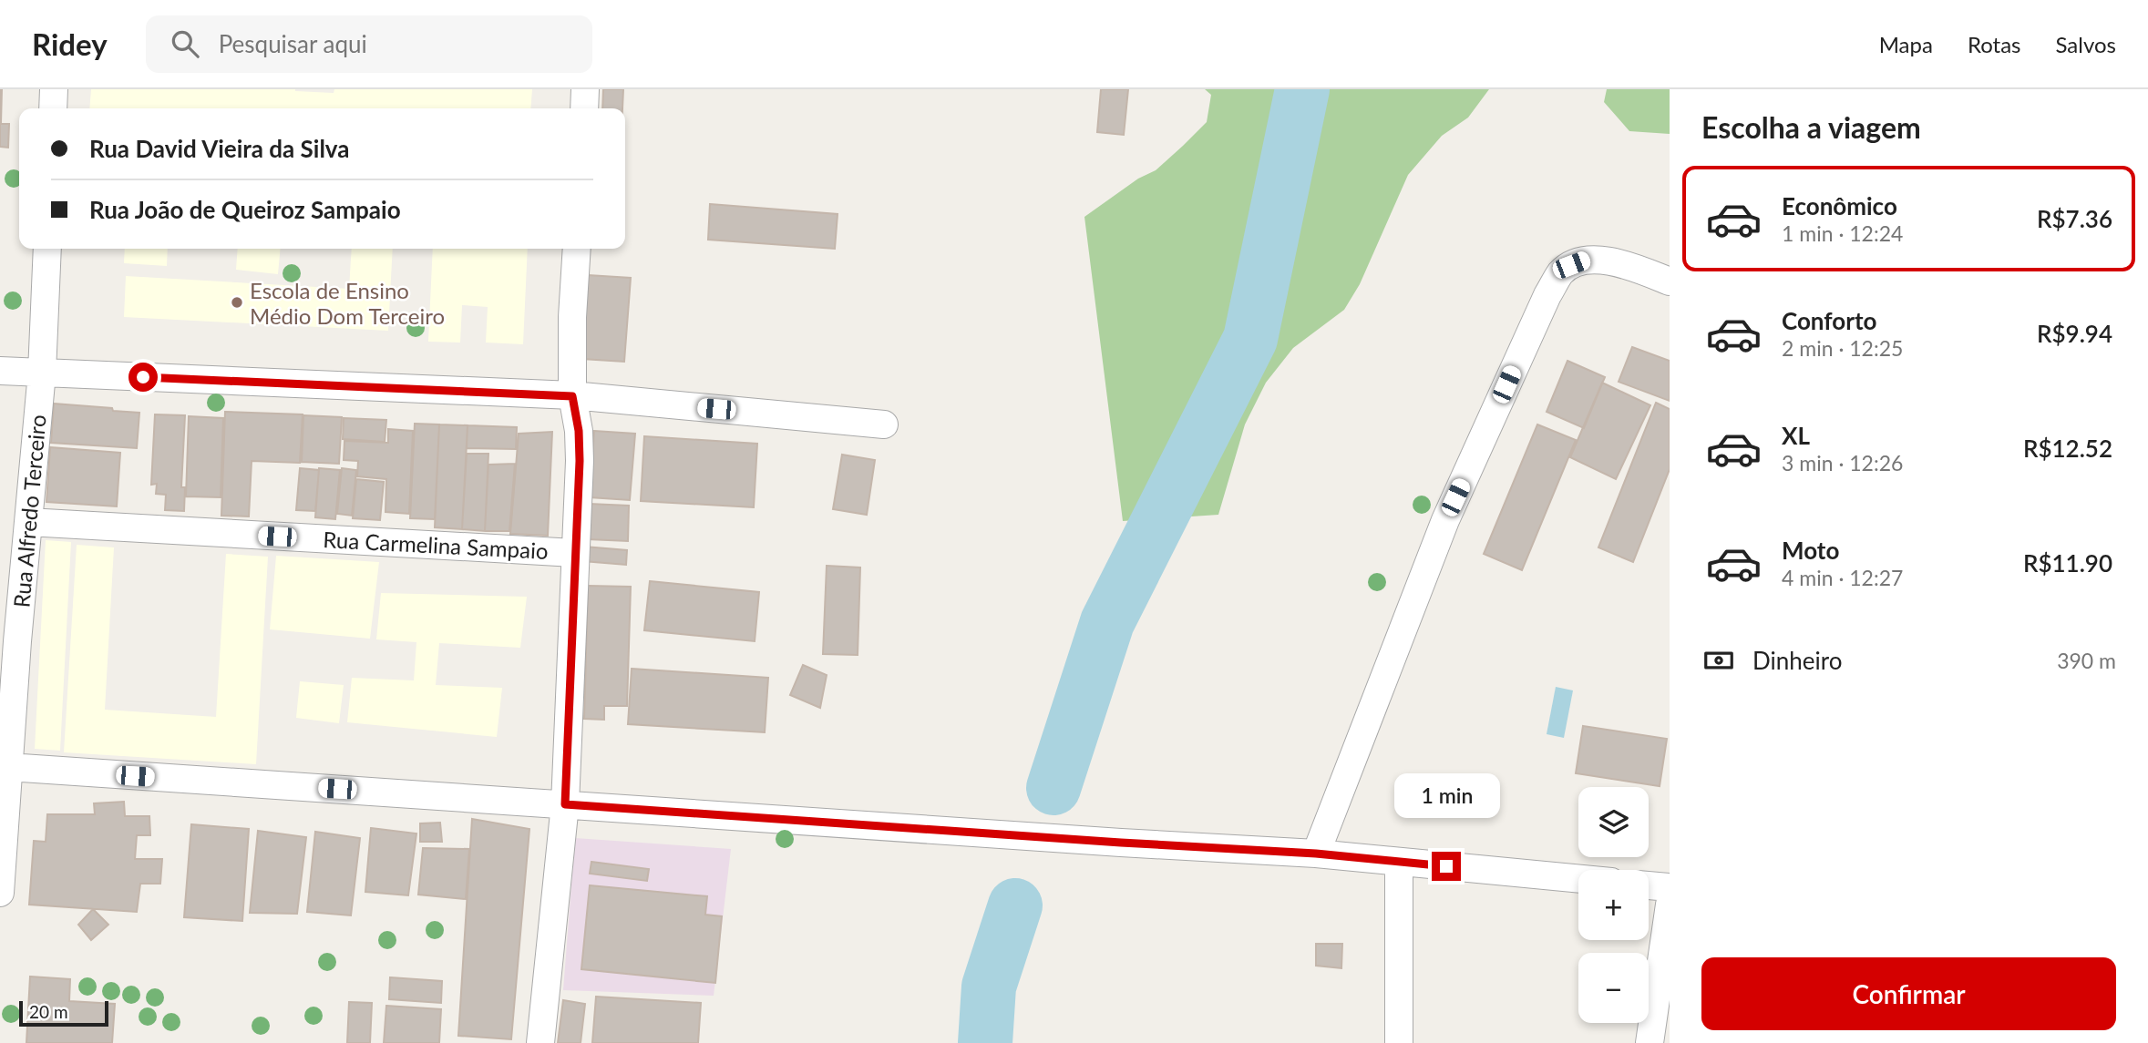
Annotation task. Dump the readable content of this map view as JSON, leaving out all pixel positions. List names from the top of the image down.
{
  "streets": {
    "street": ["Rua Alfredo Terceiro", "Rua Carmelina Sampaio"]
  },
  "crossings": [
    ["Rua Alfredo Terceiro", "Rua Carmelina Sampaio"]
  ],
  "places": ["Escola de Ensino Médio Dom Terceiro"],
  "scale_bar": "20 m",
  "page": {
    "header": "Ridey",
    "search": "Pesquisar aqui",
    "nav": ["Mapa", "Rotas", "Salvos"],
    "heading": "Escolha a viagem",
    "banner": ["Rua David Vieira da Silva", "Rua João de Queiroz Sampaio"],
    "list": [
      {
        "name": "Econômico",
        "note": "1 min · 12:24",
        "value": "R$7.36"
      },
      {
        "name": "Conforto",
        "note": "2 min · 12:25",
        "value": "R$9.94"
      },
      {
        "name": "XL",
        "note": "3 min · 12:26",
        "value": "R$12.52"
      },
      {
        "name": "Moto",
        "note": "4 min · 12:27",
        "value": "R$11.90"
      }
    ],
    "pay": ["Dinheiro", "390 m"],
    "bubble": "1 min",
    "map_buttons": ["+", "−"],
    "buttons": "Confirmar",
    "scale": "20 m"
  }
}
